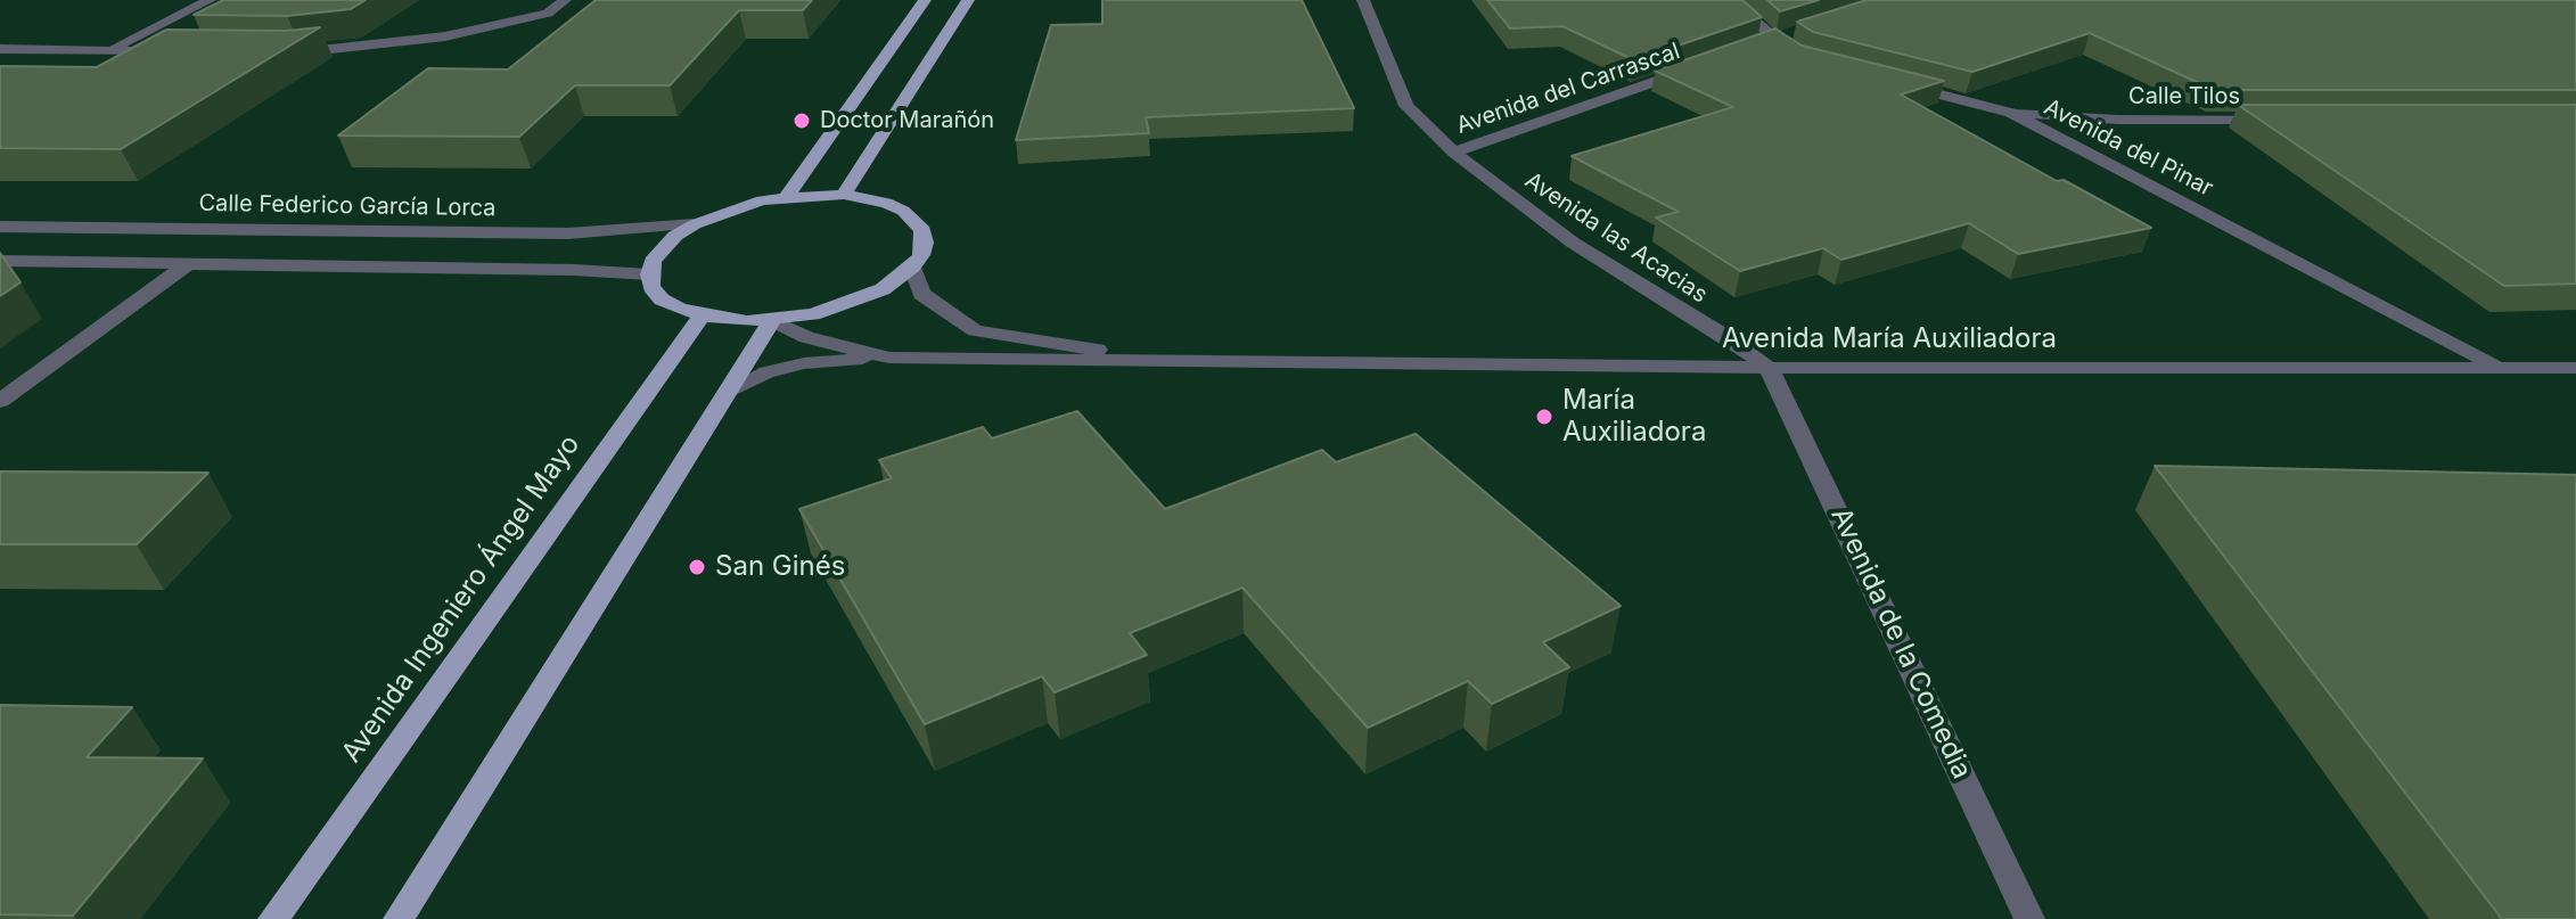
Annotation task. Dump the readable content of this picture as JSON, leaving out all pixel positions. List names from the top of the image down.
{
  "streets": {
    "main road": ["Avenida Ingeniero Ángel Mayo"],
    "street": [
      "Avenida del Carrascal",
      "Calle Tilos",
      "Avenida del Pinar",
      "Calle Federico García Lorca",
      "Avenida las Acacias",
      "Avenida María Auxiliadora",
      "Avenida de la Comedia"
    ]
  },
  "crossings": [
    ["Avenida del Carrascal", "Avenida las Acacias"],
    ["Calle Tilos", "Avenida del Pinar"],
    ["Avenida del Pinar", "Avenida María Auxiliadora"],
    ["Avenida las Acacias", "Avenida María Auxiliadora"],
    ["Avenida las Acacias", "Avenida de la Comedia"],
    ["Avenida María Auxiliadora", "Avenida de la Comedia"]
  ],
  "places": ["Doctor Marañón", "María Auxiliadora", "San Ginés"]
}
